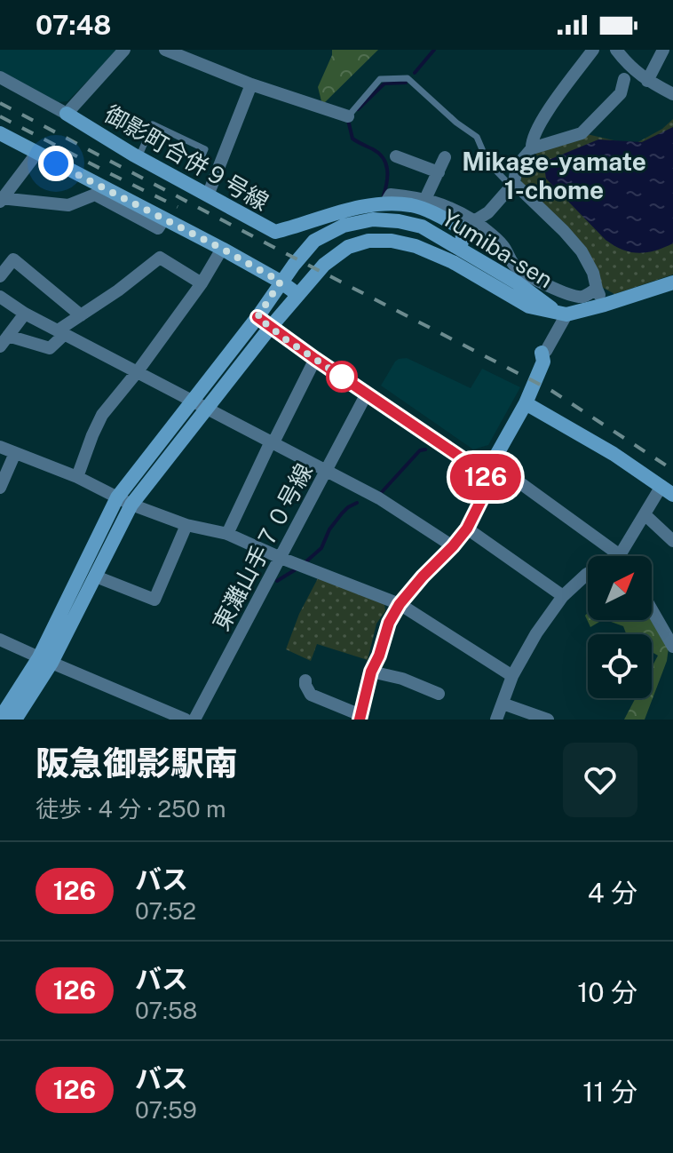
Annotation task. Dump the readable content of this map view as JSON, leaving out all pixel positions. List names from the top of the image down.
{
  "streets": {
    "street": ["御影町合併９号線", "Yumiba-sen", "東灘山手７０号線"]
  },
  "crossings": [
    ["御影町合併９号線", "Yumiba-sen"]
  ],
  "districts": ["Mikage-yamate 1-chome"],
  "lines": ["bus line 126"],
  "north": "top right",
  "page": {
    "status": "07:48",
    "on_map": "126",
    "heading": ["阪急御影駅南", "徒歩 · 4 分 · 250 m"],
    "list": [
      {
        "mark": "126",
        "name": "バス",
        "note": "07:52",
        "value": "4 分"
      },
      {
        "mark": "126",
        "name": "バス",
        "note": "07:58",
        "value": "10 分"
      },
      {
        "mark": "126",
        "name": "バス",
        "note": "07:59",
        "value": "11 分"
      }
    ]
  }
}
